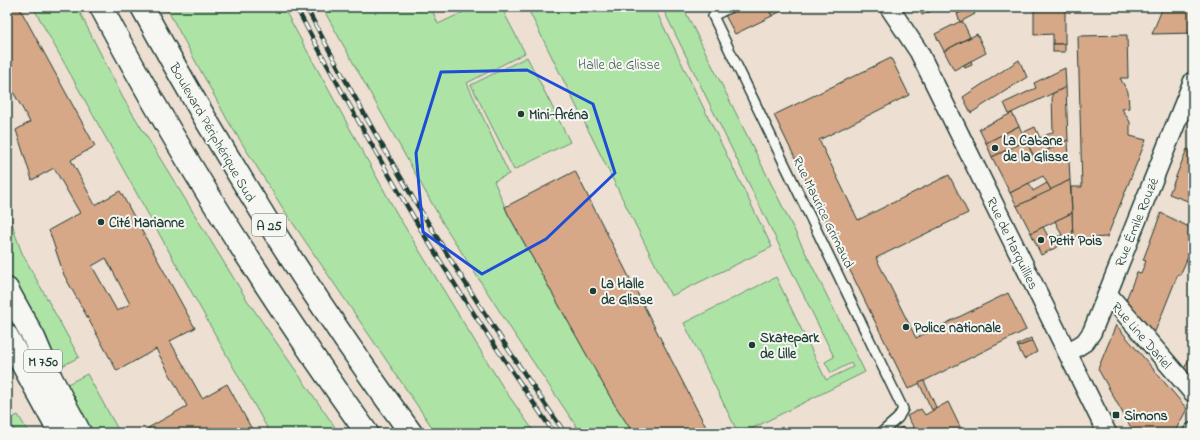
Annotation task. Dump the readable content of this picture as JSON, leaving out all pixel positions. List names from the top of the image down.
{
  "streets": {
    "main road": ["Boulevard Périphérique Sud", "A 25", "M 750"],
    "street": ["Rue Émile Rouzé", "Rue de Marquillies", "Rue Line Dariel"],
    "lane": ["Rue Maurice Grimaud"]
  },
  "crossings": [
    ["Rue Émile Rouzé", "Rue de Marquillies"],
    ["Rue Émile Rouzé", "Rue Line Dariel"]
  ],
  "parks": ["Halle de Glisse"],
  "places": {
    "other": [
      "Mini-Aréna",
      "La Cabane de la Glisse",
      "Cité Marianne",
      "Petit Pois",
      "La Halle de Glisse",
      "Police nationale",
      "Skatepark de Lille"
    ],
    "transit": ["Simons"]
  }
}
